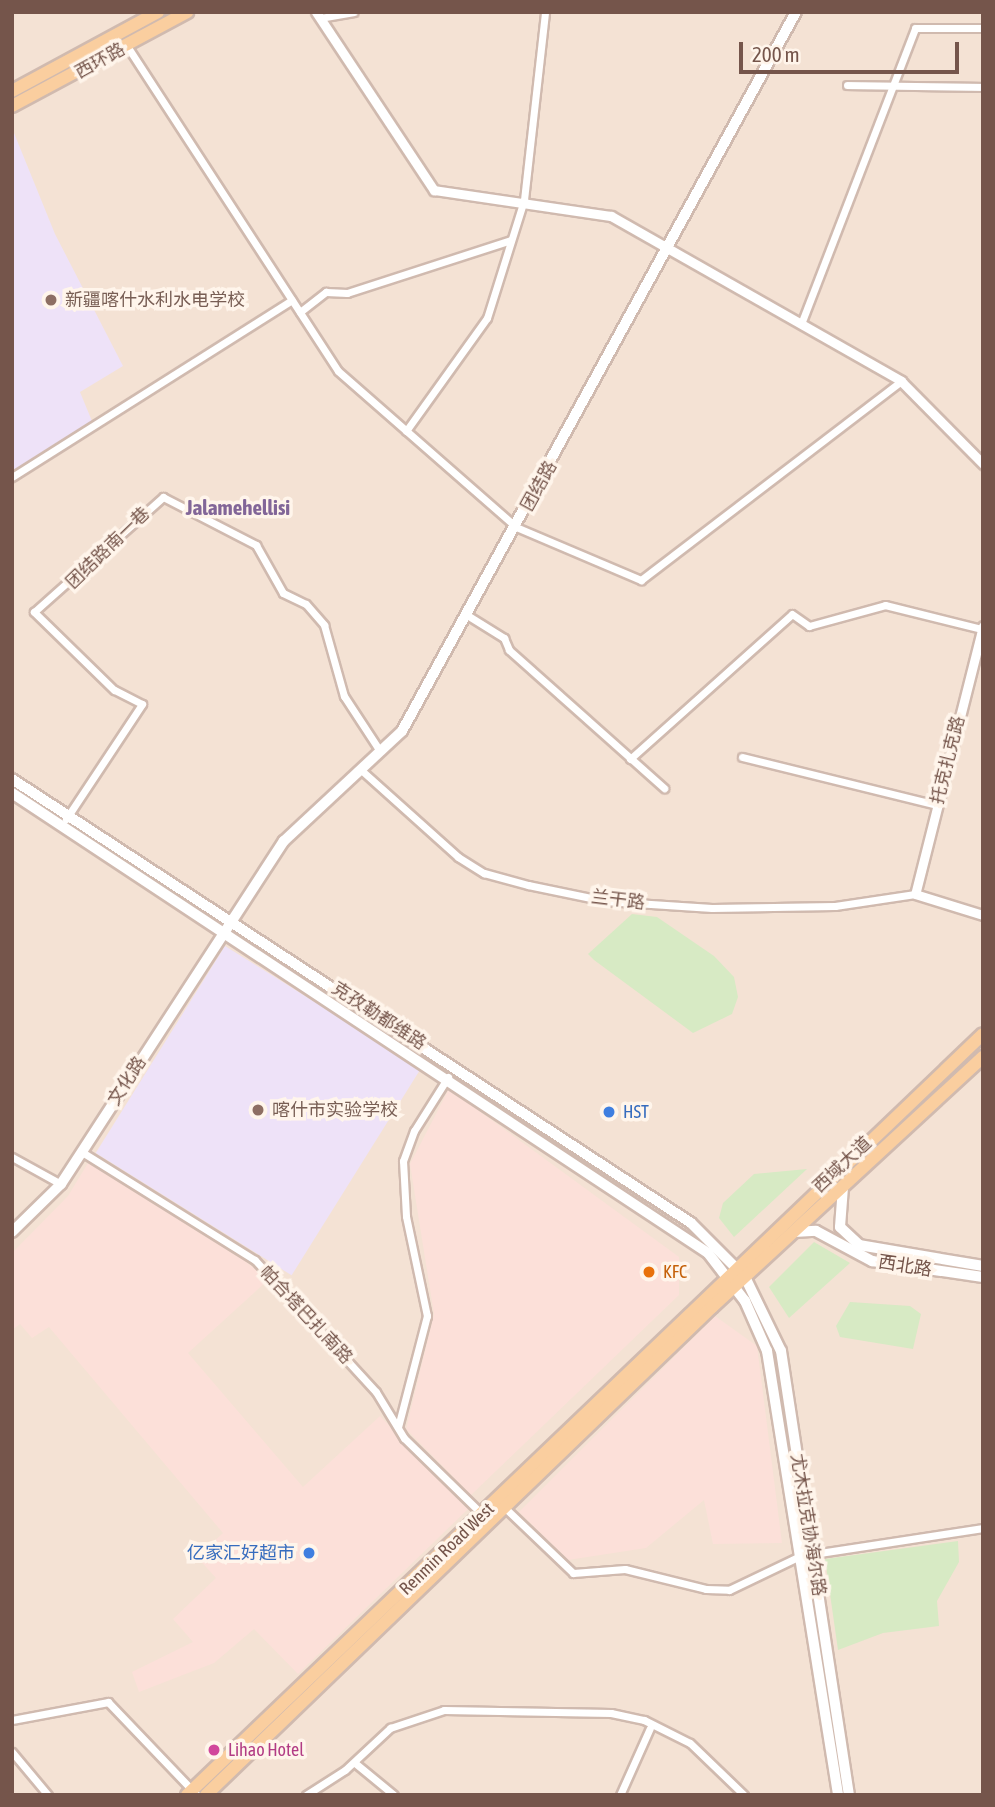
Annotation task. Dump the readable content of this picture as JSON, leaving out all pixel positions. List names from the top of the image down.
{
  "streets": {
    "main road": [
      "西环路",
      "团结路",
      "克孜勒都维路",
      "文化路",
      "西域大道",
      "西北路",
      "尤木拉克协海尔路",
      "Renmin Road West"
    ],
    "street": [
      "团结路南一巷",
      "托克扎克路",
      "兰干路",
      "帕合塔巴扎南路"
    ]
  },
  "crossings": [
    ["团结路", "团结路南一巷"],
    ["团结路", "兰干路"],
    ["团结路", "克孜勒都维路"],
    ["团结路", "文化路"],
    ["团结路南一巷", "克孜勒都维路"],
    ["托克扎克路", "兰干路"],
    ["克孜勒都维路", "文化路"],
    ["克孜勒都维路", "西域大道"],
    ["克孜勒都维路", "尤木拉克协海尔路"],
    ["文化路", "帕合塔巴扎南路"],
    ["西域大道", "西北路"],
    ["西域大道", "尤木拉克协海尔路"],
    ["西域大道", "Renmin Road West"],
    ["帕合塔巴扎南路", "Renmin Road West"]
  ],
  "districts": ["Jalamehellisi"],
  "places": [
    "新疆喀什水利水电学校",
    "喀什市实验学校",
    "HST",
    "KFC",
    "亿家汇好超市",
    "Lihao Hotel"
  ],
  "scale_bar": "200 m"
}
